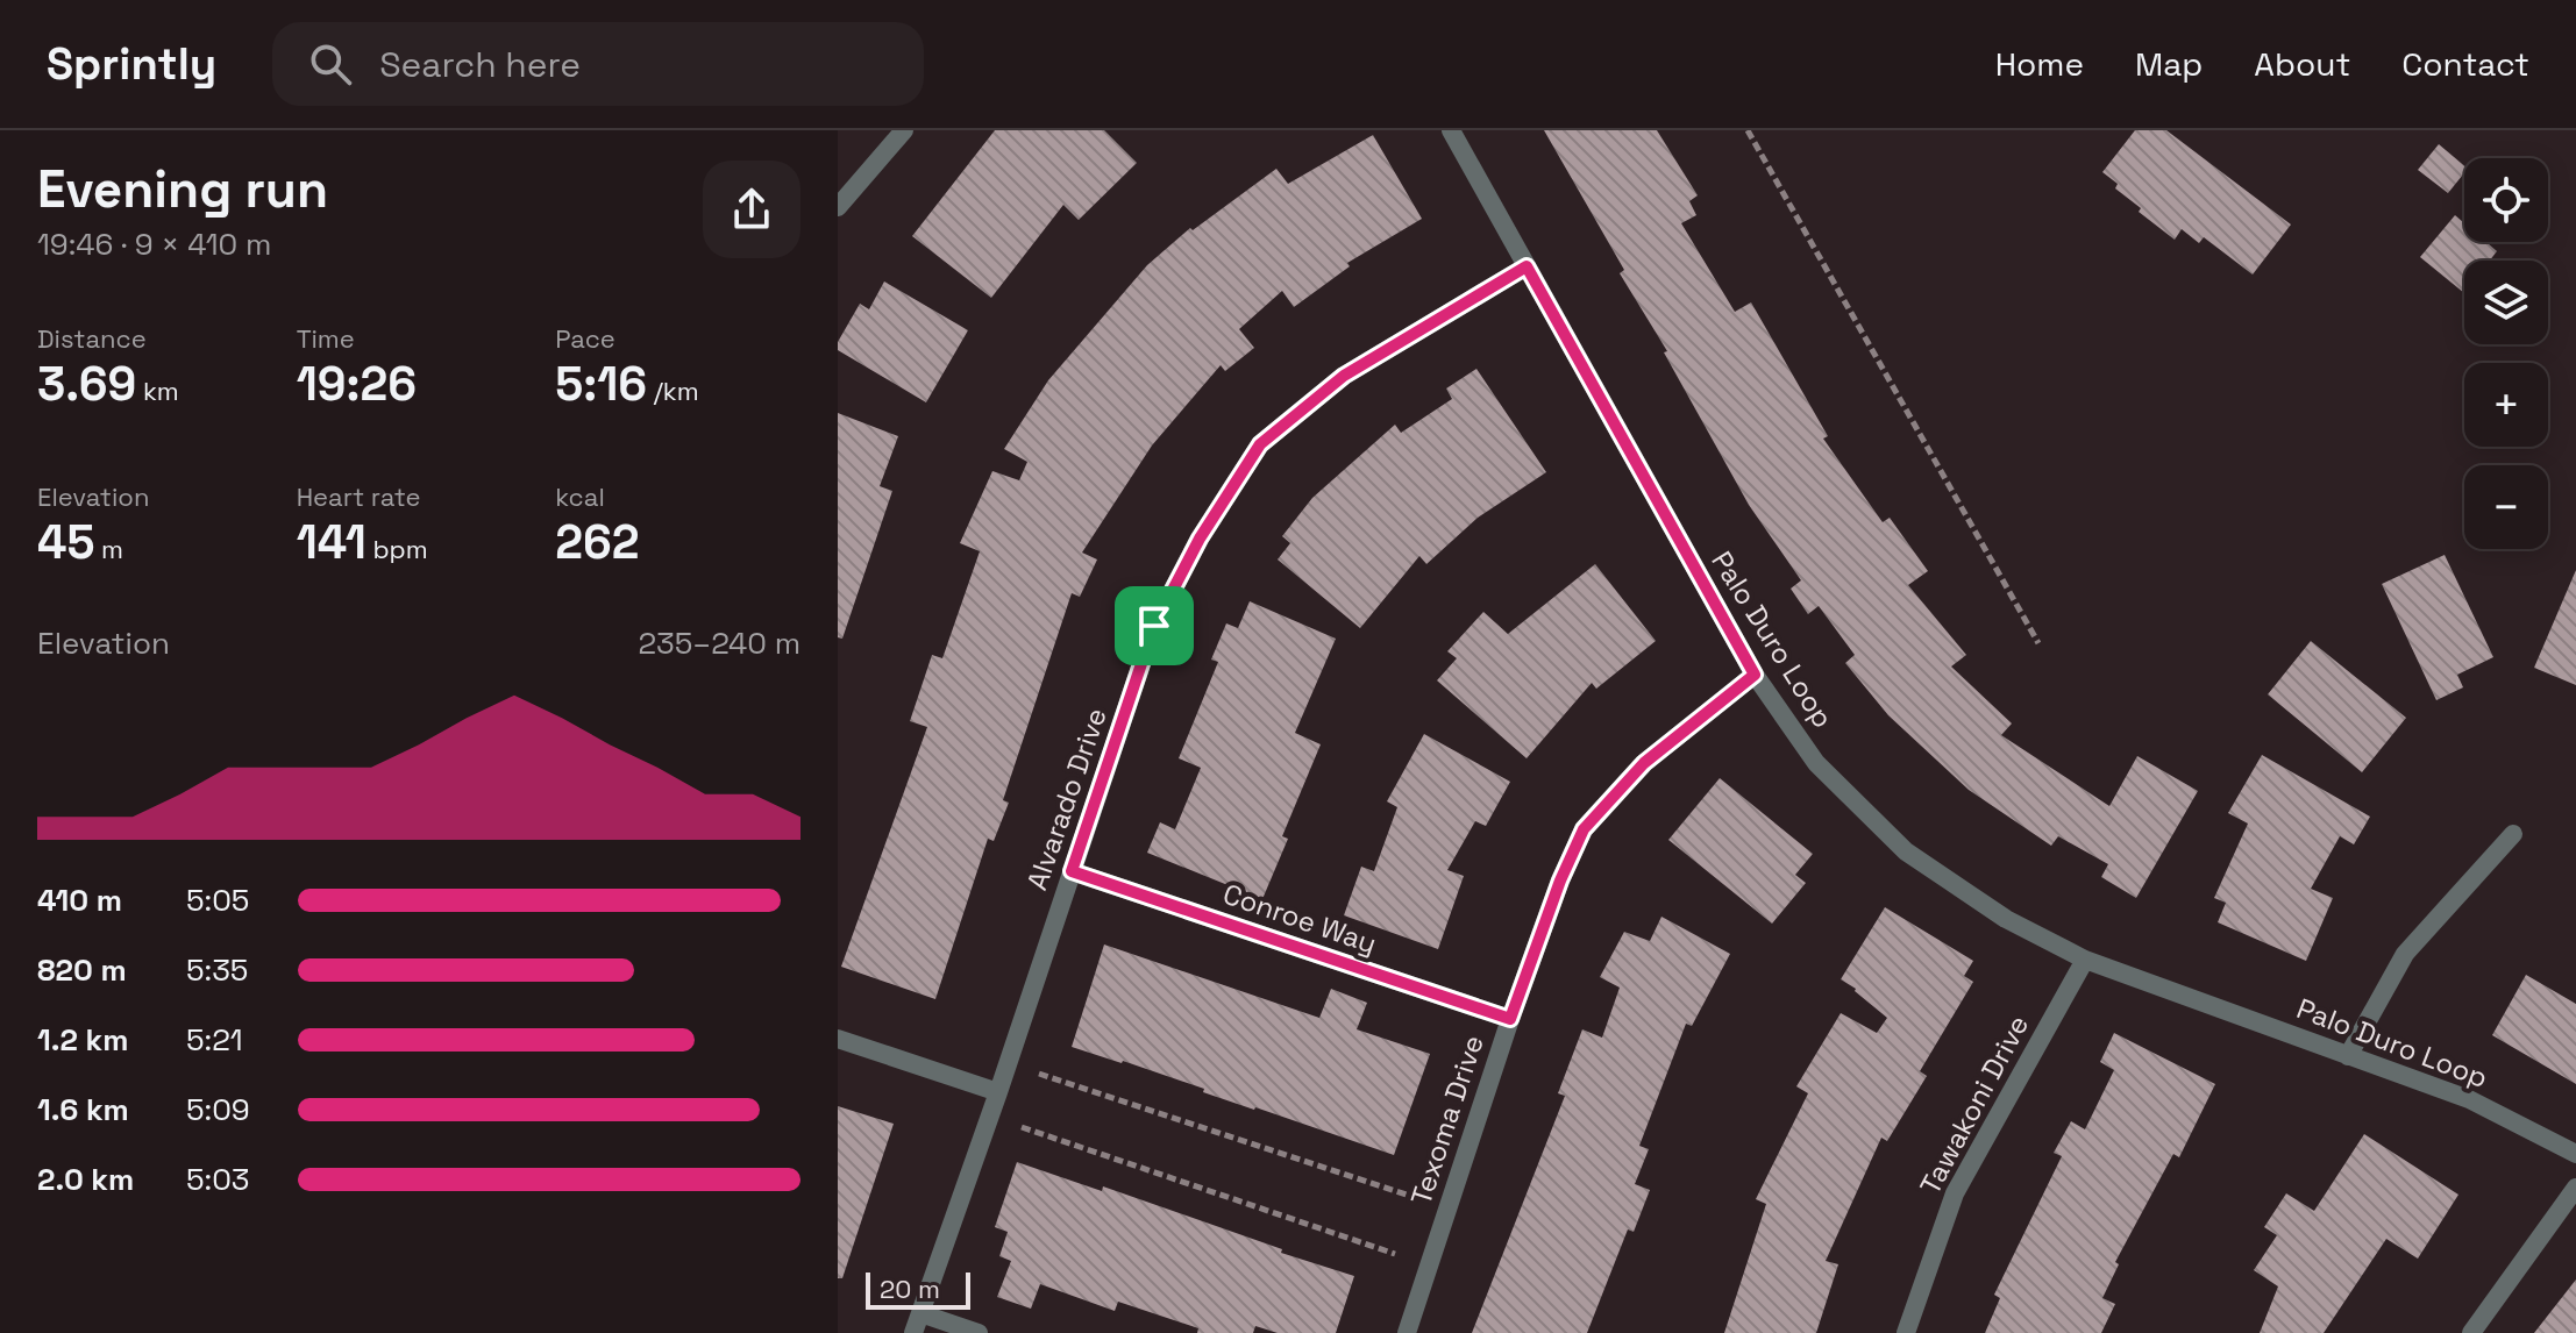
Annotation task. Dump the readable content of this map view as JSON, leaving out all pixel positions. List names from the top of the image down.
{
  "streets": {
    "street": [
      "Palo Duro Loop",
      "Alvarado Drive",
      "Conroe Way",
      "Tawakoni Drive",
      "Texoma Drive"
    ]
  },
  "crossings": [
    ["Palo Duro Loop", "Alvarado Drive"],
    ["Palo Duro Loop", "Tawakoni Drive"],
    ["Palo Duro Loop", "Texoma Drive"],
    ["Alvarado Drive", "Conroe Way"],
    ["Conroe Way", "Texoma Drive"]
  ],
  "scale_bar": "20 m",
  "page": {
    "header": "Sprintly",
    "search": "Search here",
    "nav": [
      "Home",
      "Map",
      "About",
      "Contact"
    ],
    "heading": ["Evening run", "19:46 · 9 × 410 m"],
    "map_buttons": ["+", "−"],
    "stats": [
      ["Distance", "3.69 km"],
      ["Time", "19:26"],
      ["Pace", "5:16 /km"],
      ["Elevation", "45 m"],
      ["Heart rate", "141 bpm"],
      ["kcal", "262"]
    ],
    "chart": ["Elevation", "235–240 m"],
    "list": [
      {
        "name": "410 m",
        "note": "5:05"
      },
      {
        "name": "820 m",
        "note": "5:35"
      },
      {
        "name": "1.2 km",
        "note": "5:21"
      },
      {
        "name": "1.6 km",
        "note": "5:09"
      },
      {
        "name": "2.0 km",
        "note": "5:03"
      }
    ],
    "scale": "20 m"
  }
}
